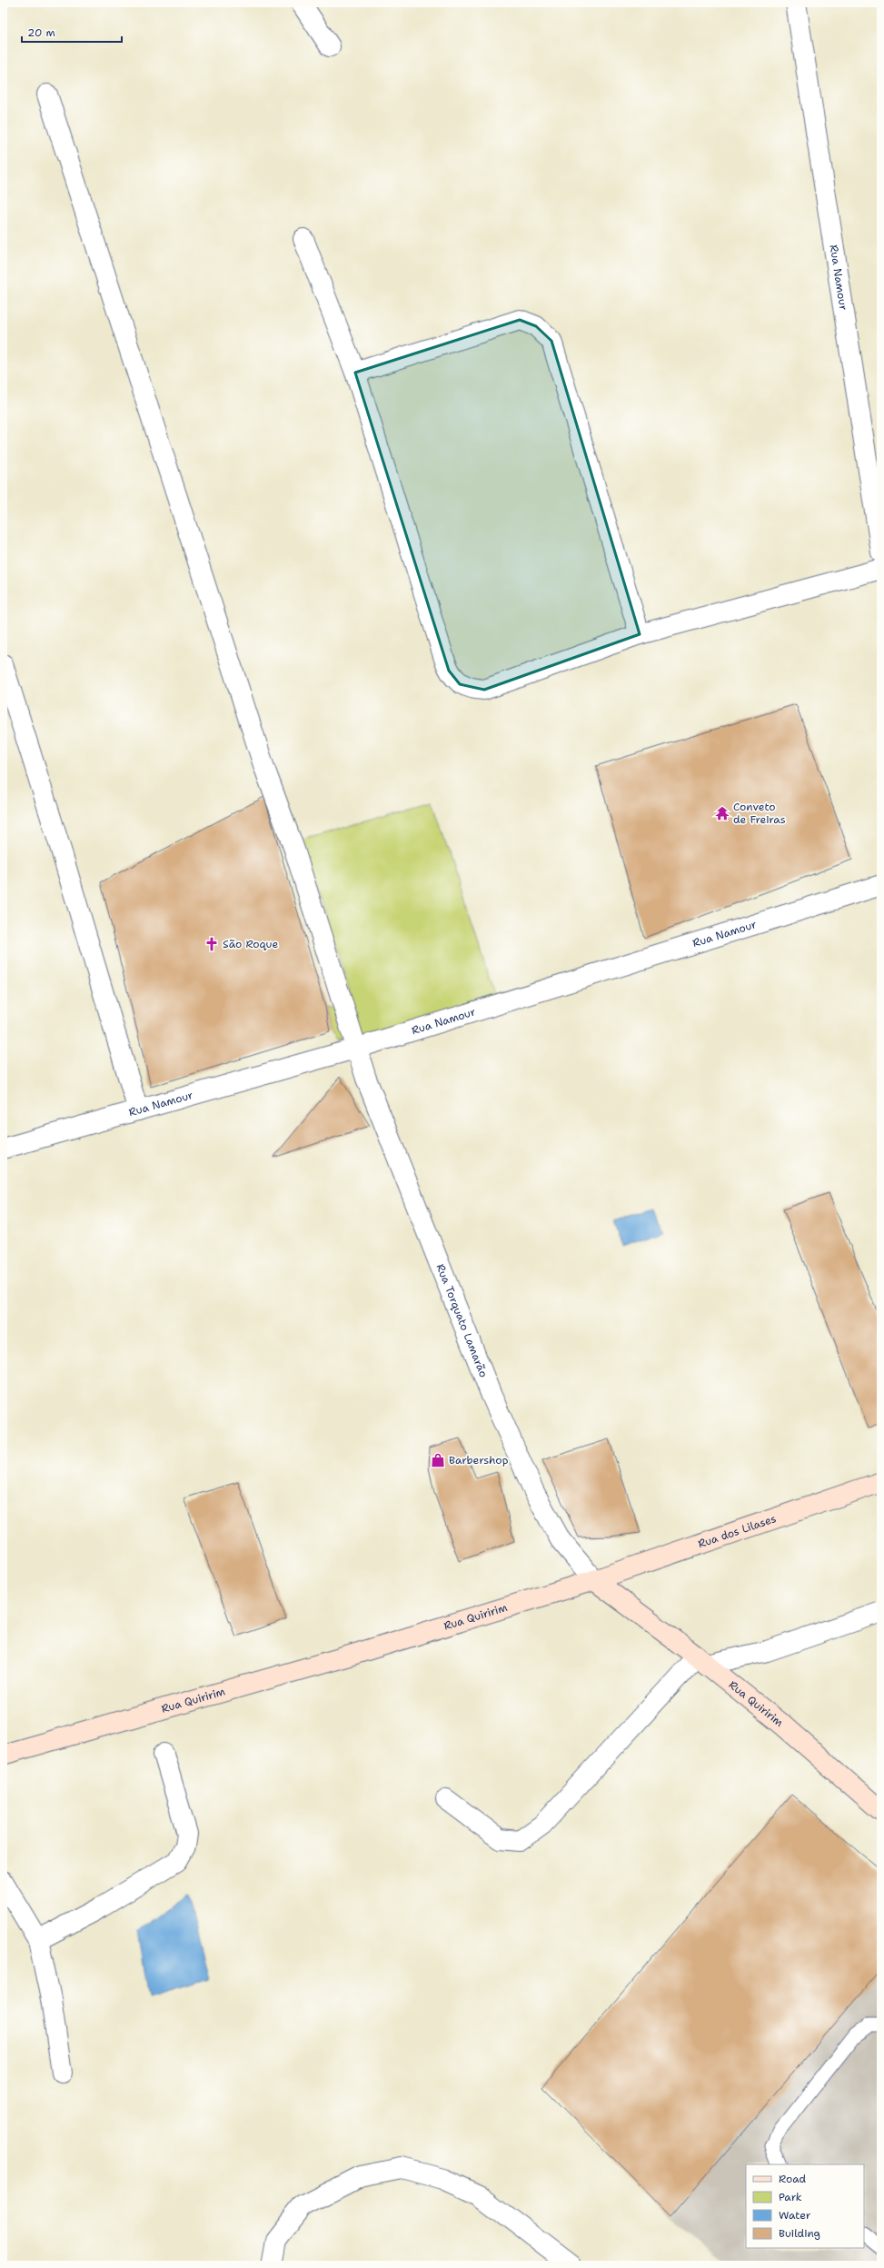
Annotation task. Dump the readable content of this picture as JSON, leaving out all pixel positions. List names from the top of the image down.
{
  "streets": {
    "street": [
      "Rua Namour",
      "Rua Torquato Lamarão",
      "Rua dos Lilases",
      "Rua Quiririm"
    ]
  },
  "crossings": [
    ["Rua Namour", "Rua Torquato Lamarão"],
    ["Rua Torquato Lamarão", "Rua dos Lilases"],
    ["Rua Torquato Lamarão", "Rua Quiririm"],
    ["Rua dos Lilases", "Rua Quiririm"]
  ],
  "places": {
    "temple": ["Conveto de Freiras"],
    "church": ["São Roque"],
    "shop": ["Barbershop"]
  },
  "legend": [
    "Road",
    "Park",
    "Water",
    "Building"
  ],
  "scale_bar": "20 m"
}
